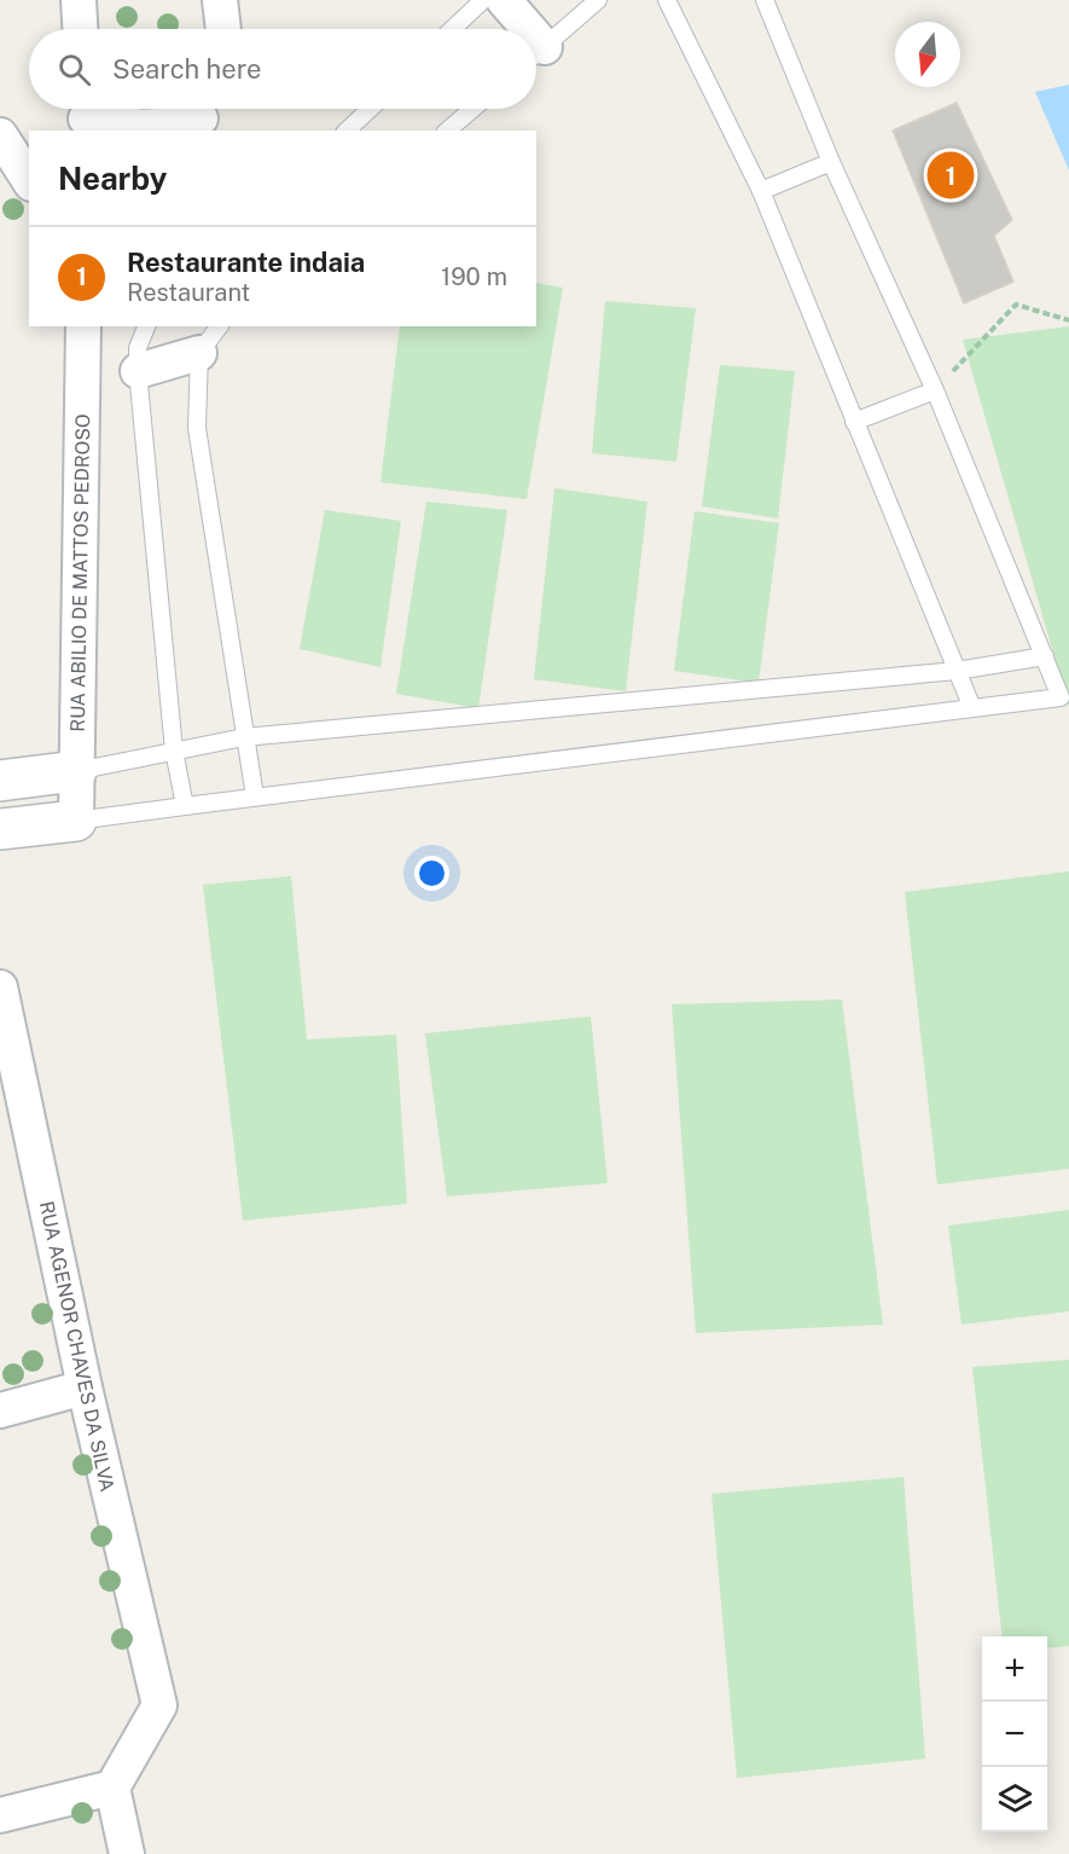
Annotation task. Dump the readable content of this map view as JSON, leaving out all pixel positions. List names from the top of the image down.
{
  "streets": {
    "street": ["RUA ABILIO DE MATTOS PEDROSO", "RUA AGENOR CHAVES DA SILVA"]
  },
  "north": "bottom",
  "page": {
    "search": "Search here",
    "heading": "Nearby",
    "pins": "1",
    "list": [
      {
        "mark": "1",
        "name": "Restaurante indaia",
        "note": "Restaurant",
        "value": "190 m"
      }
    ],
    "map_buttons": ["+", "−"]
  }
}
